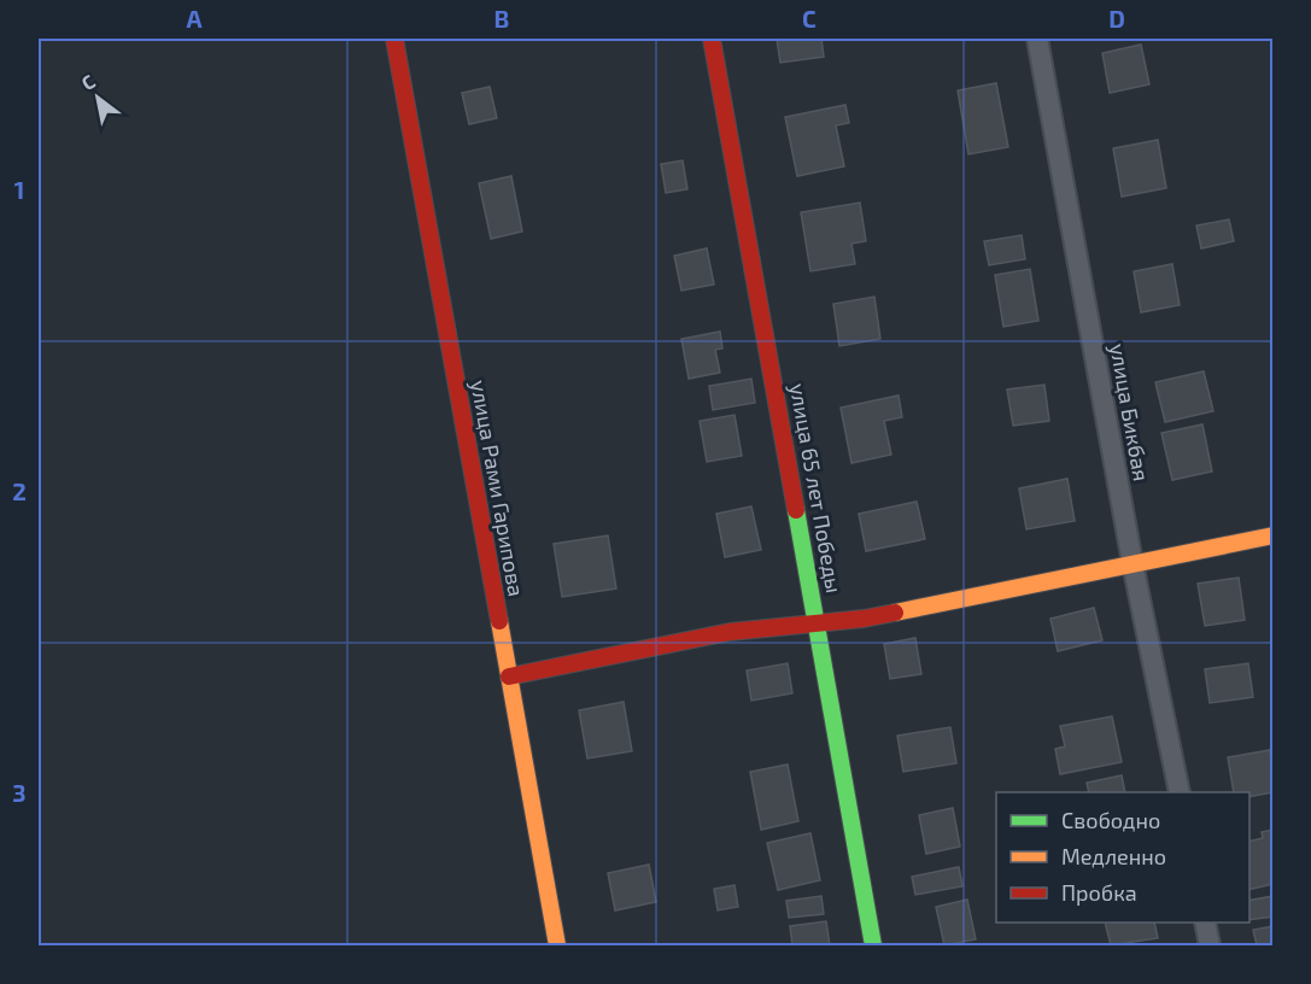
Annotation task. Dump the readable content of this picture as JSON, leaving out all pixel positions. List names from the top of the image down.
{
  "streets": {
    "street": ["улица Бикбая", "улица Рами Гарипова", "улица 65 лет Победы"]
  },
  "legend": ["Свободно", "Медленно", "Пробка"],
  "north": "top left",
  "grid": {
    "columns": [
      "A",
      "B",
      "C",
      "D"
    ],
    "rows": ["1", "2", "3"]
  }
}
